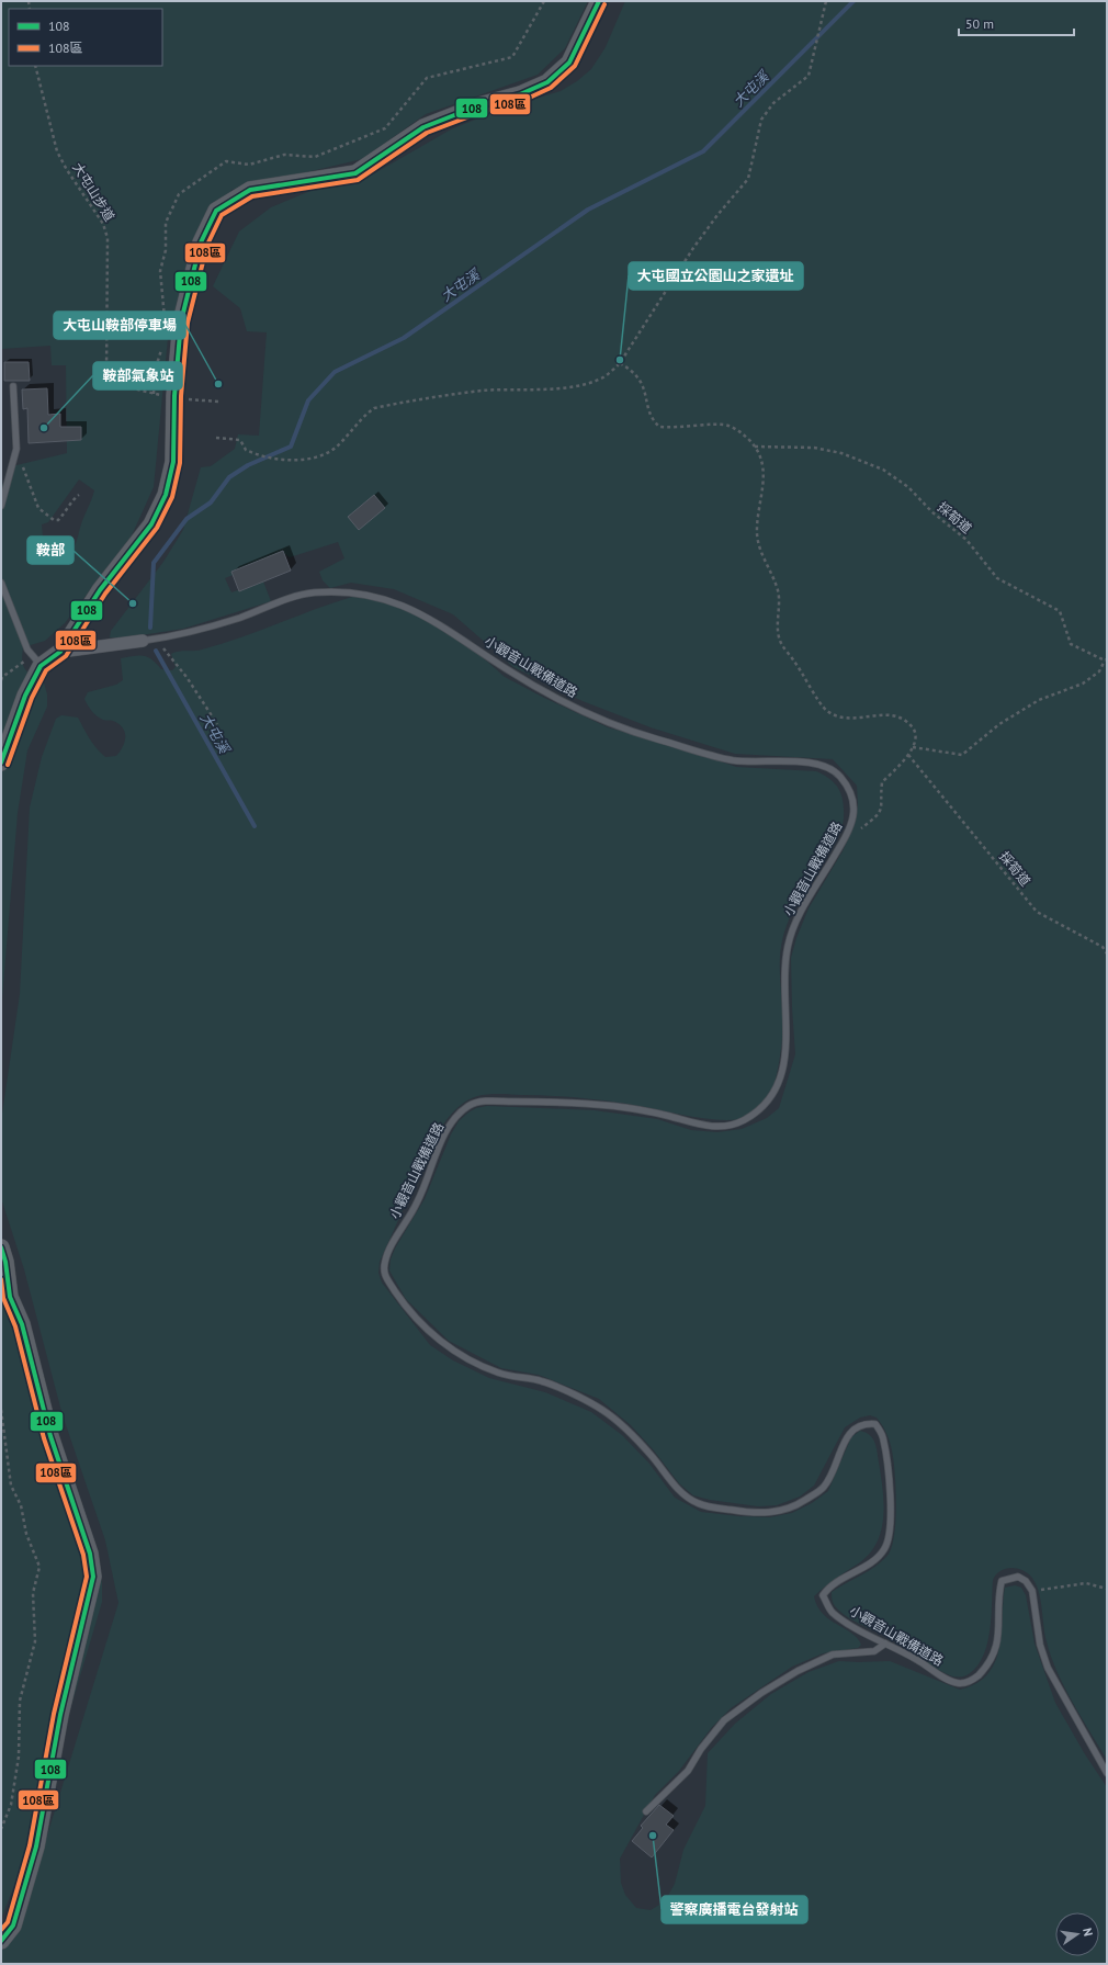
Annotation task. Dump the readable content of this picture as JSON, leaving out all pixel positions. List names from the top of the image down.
{
  "streets": {
    "lane": ["小觀音山戰備道路"],
    "path": ["大屯山步道", "採筍道"]
  },
  "water": ["大屯溪"],
  "places": [
    "大屯國立公園山之家遺址",
    "大屯山鞍部停車場",
    "鞍部氣象站",
    "鞍部",
    "警察廣播電台發射站"
  ],
  "lines": ["transit line 108", "transit line 108區"],
  "legend": ["108", "108區"],
  "scale_bar": "50 m",
  "north": "right"
}
